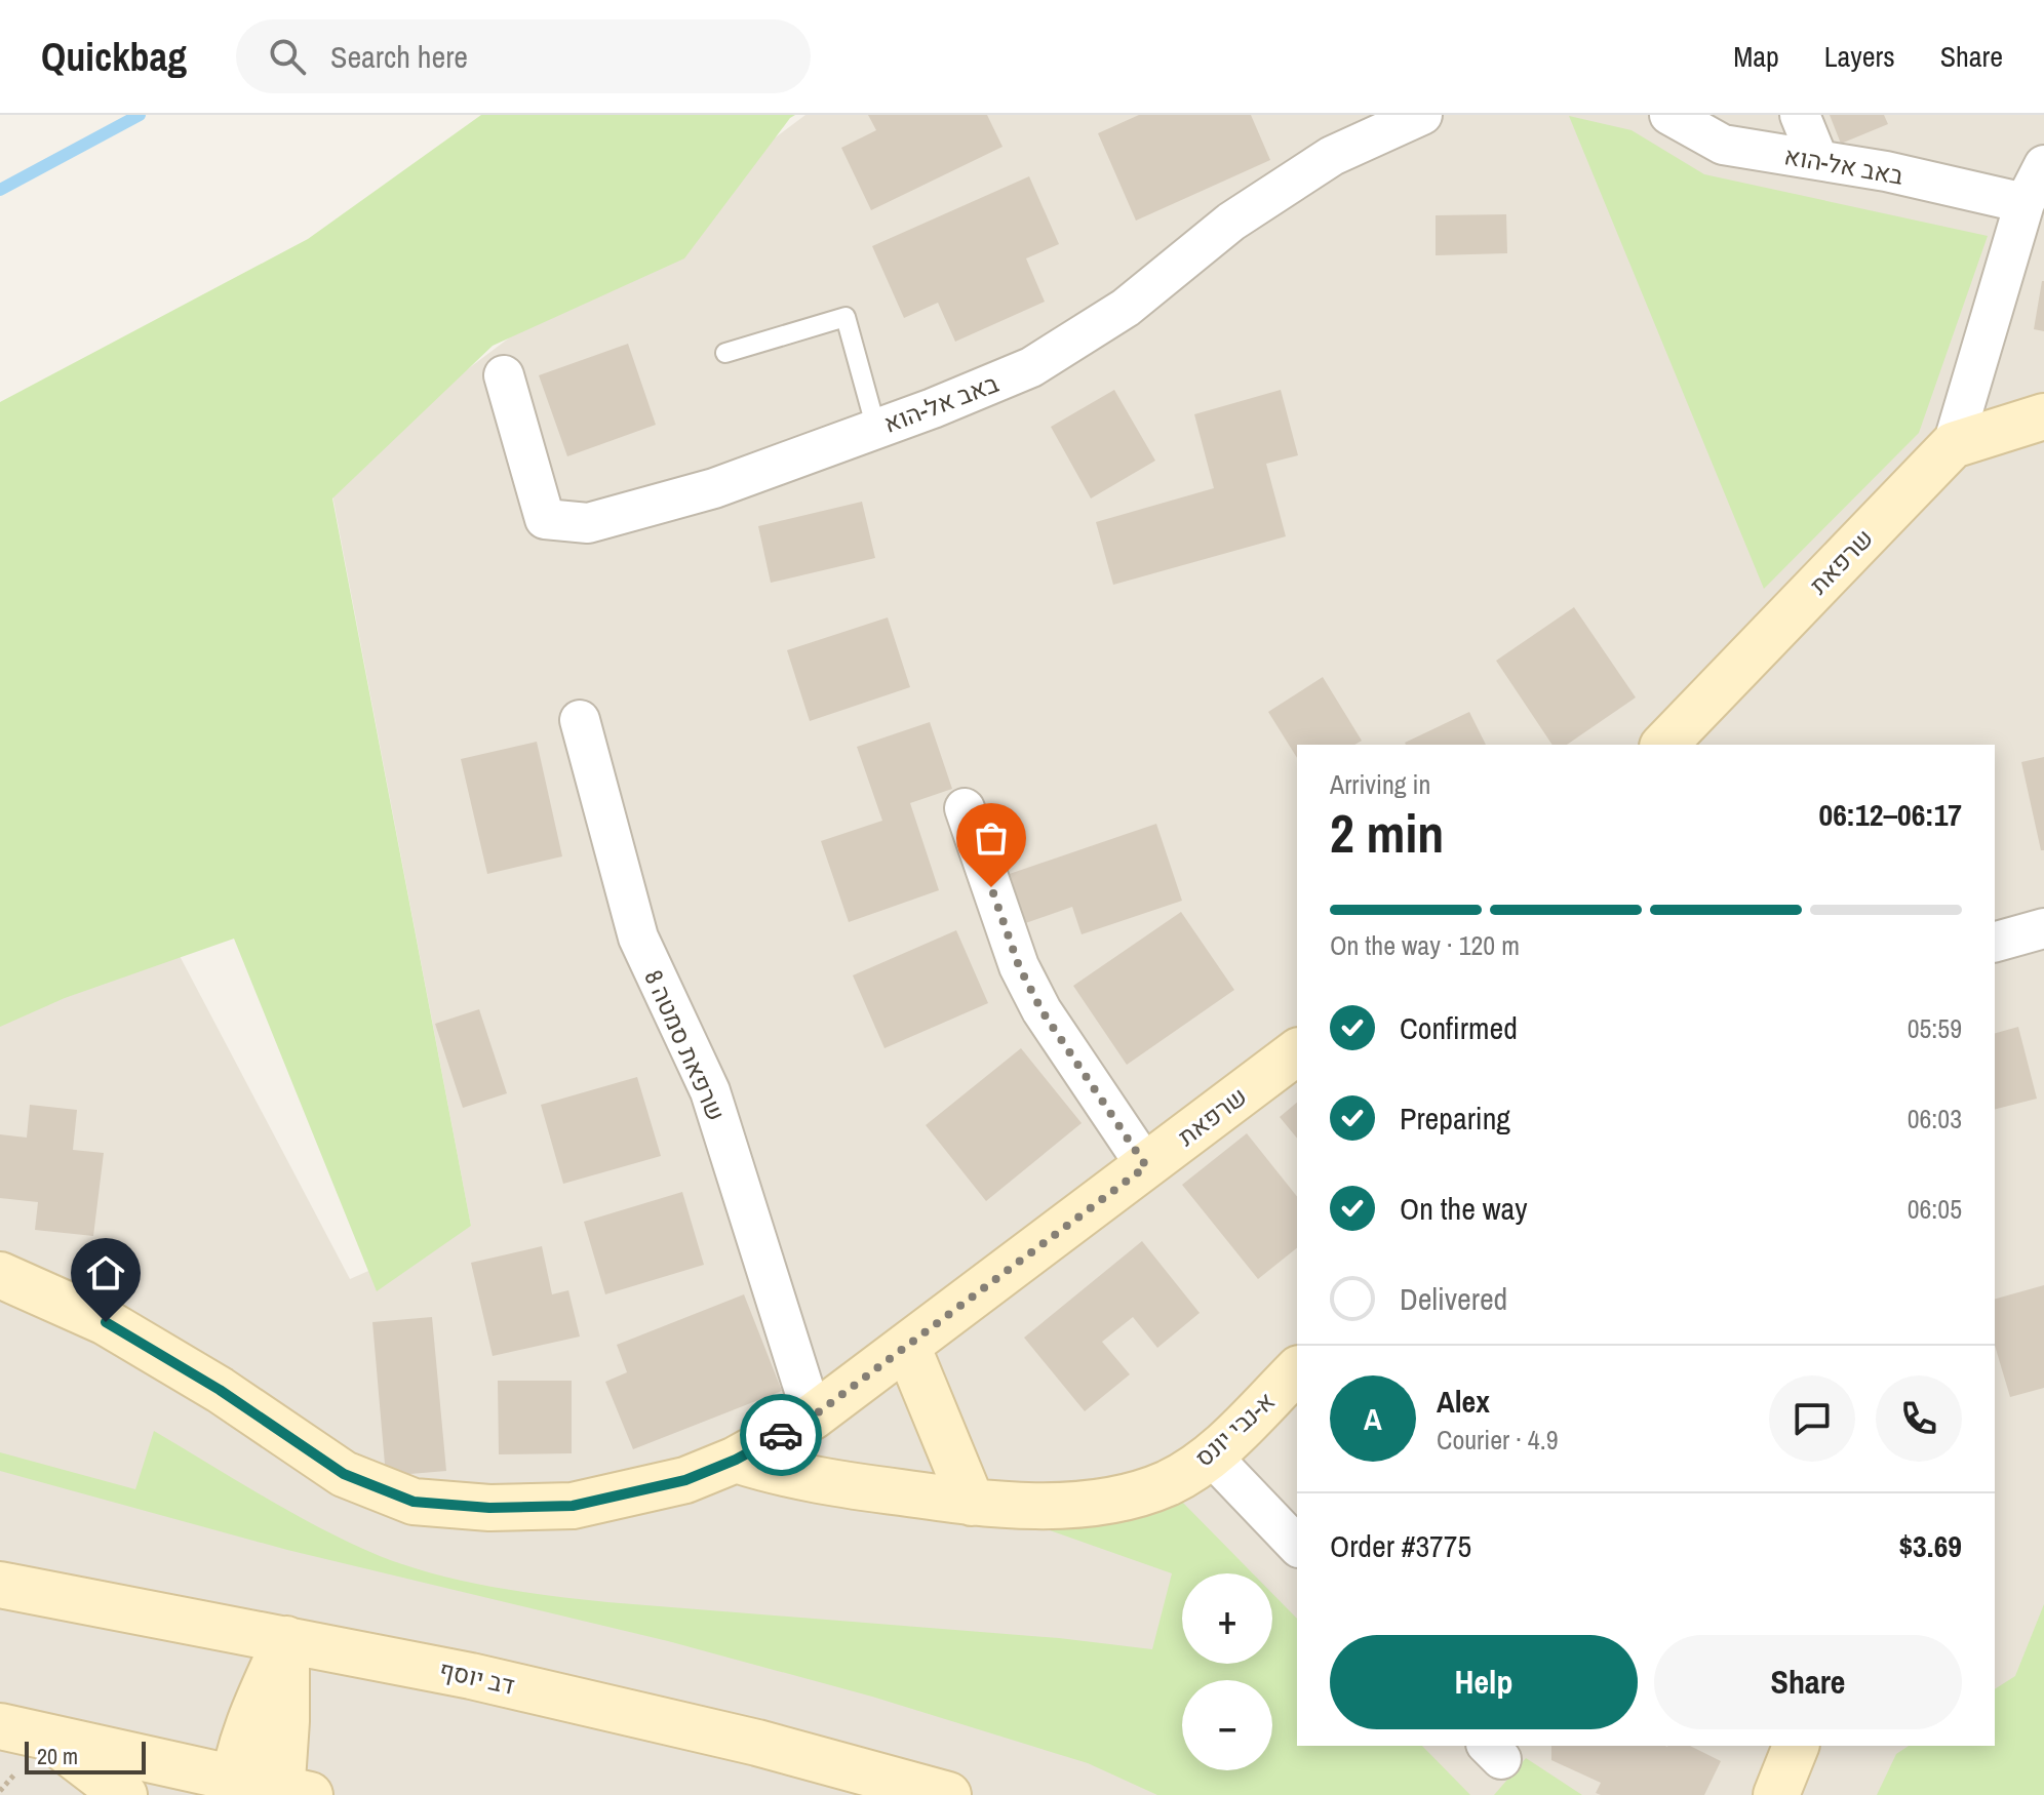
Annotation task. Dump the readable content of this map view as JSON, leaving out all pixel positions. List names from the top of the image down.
{
  "streets": {
    "street": [
      "באב אל-הוא",
      "שרפאת",
      "שרפאת סמטה 8",
      "א-נבי יונס",
      "דב יוסף"
    ]
  },
  "crossings": [
    ["שרפאת", "שרפאת סמטה 8"],
    ["שרפאת", "א-נבי יונס"]
  ],
  "scale_bar": "20 m",
  "page": {
    "header": "Quickbag",
    "search": "Search here",
    "nav": ["Map", "Layers", "Share"],
    "heading": ["2 min", "Arriving in", "06:12–06:17"],
    "panel": [
      "Alex",
      "Courier · 4.9",
      "Order #3775",
      "$3.69"
    ],
    "bar": "On the way · 120 m",
    "list": [
      ["Confirmed", "05:59"],
      ["Preparing", "06:03"],
      ["On the way", "06:05"],
      "Delivered"
    ],
    "round": "A",
    "map_buttons": ["+", "−"],
    "buttons": ["Help", "Share"],
    "scale": "20 m"
  }
}
